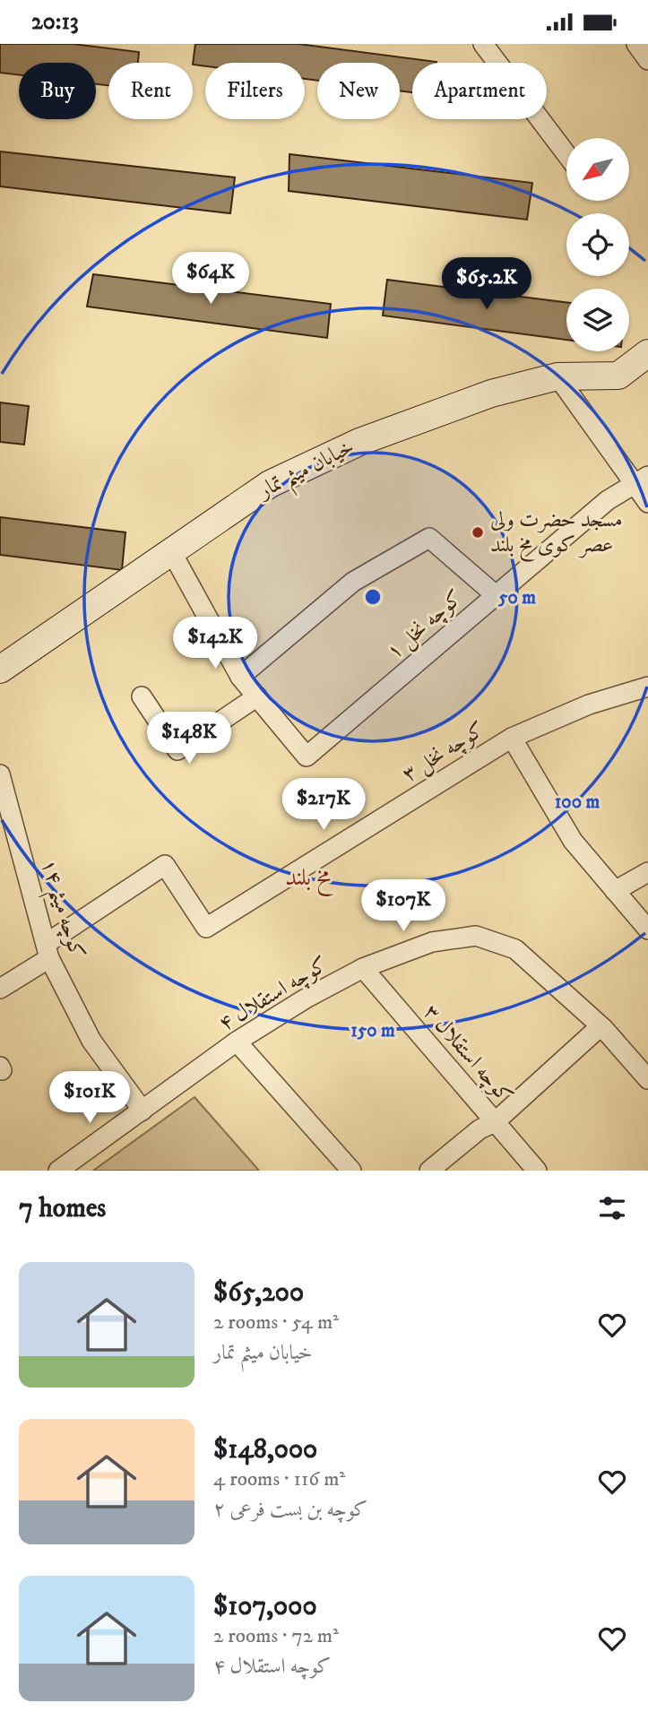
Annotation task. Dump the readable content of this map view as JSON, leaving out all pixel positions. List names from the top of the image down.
{
  "streets": {
    "street": [
      "خیابان میثم تمار",
      "کوچه نخل ۱",
      "کوچه نخل ۳",
      "کوچه میثم ۱۴",
      "کوچه استقلال ۴",
      "کوچه استقلال ۳"
    ]
  },
  "crossings": [
    ["کوچه نخل ۳", "کوچه میثم ۱۴"],
    ["کوچه میثم ۱۴", "کوچه استقلال ۴"],
    ["کوچه استقلال ۴", "کوچه استقلال ۳"]
  ],
  "districts": ["مخ بلند"],
  "places": ["مسجد حضرت ولی عصر کوی مخ بلند"],
  "north": "bottom left",
  "page": {
    "status": "20:13",
    "chip": [
      "Buy",
      "Rent",
      "Filters",
      "New",
      "Apartment"
    ],
    "price": [
      "$64K",
      "$65.2K",
      "$142K",
      "$148K",
      "$217K",
      "$107K",
      "$101K"
    ],
    "heading": "7 homes",
    "list": [
      {
        "name": "$65,200",
        "note": "2 rooms · 54 m² · خیابان میثم تمار"
      },
      {
        "name": "$148,000",
        "note": "4 rooms · 116 m² · کوچه بن بست فرعی ۲"
      },
      {
        "name": "$107,000",
        "note": "2 rooms · 72 m² · کوچه استقلال ۴"
      }
    ]
  },
  "rings": ["50 m", "100 m", "150 m"]
}
